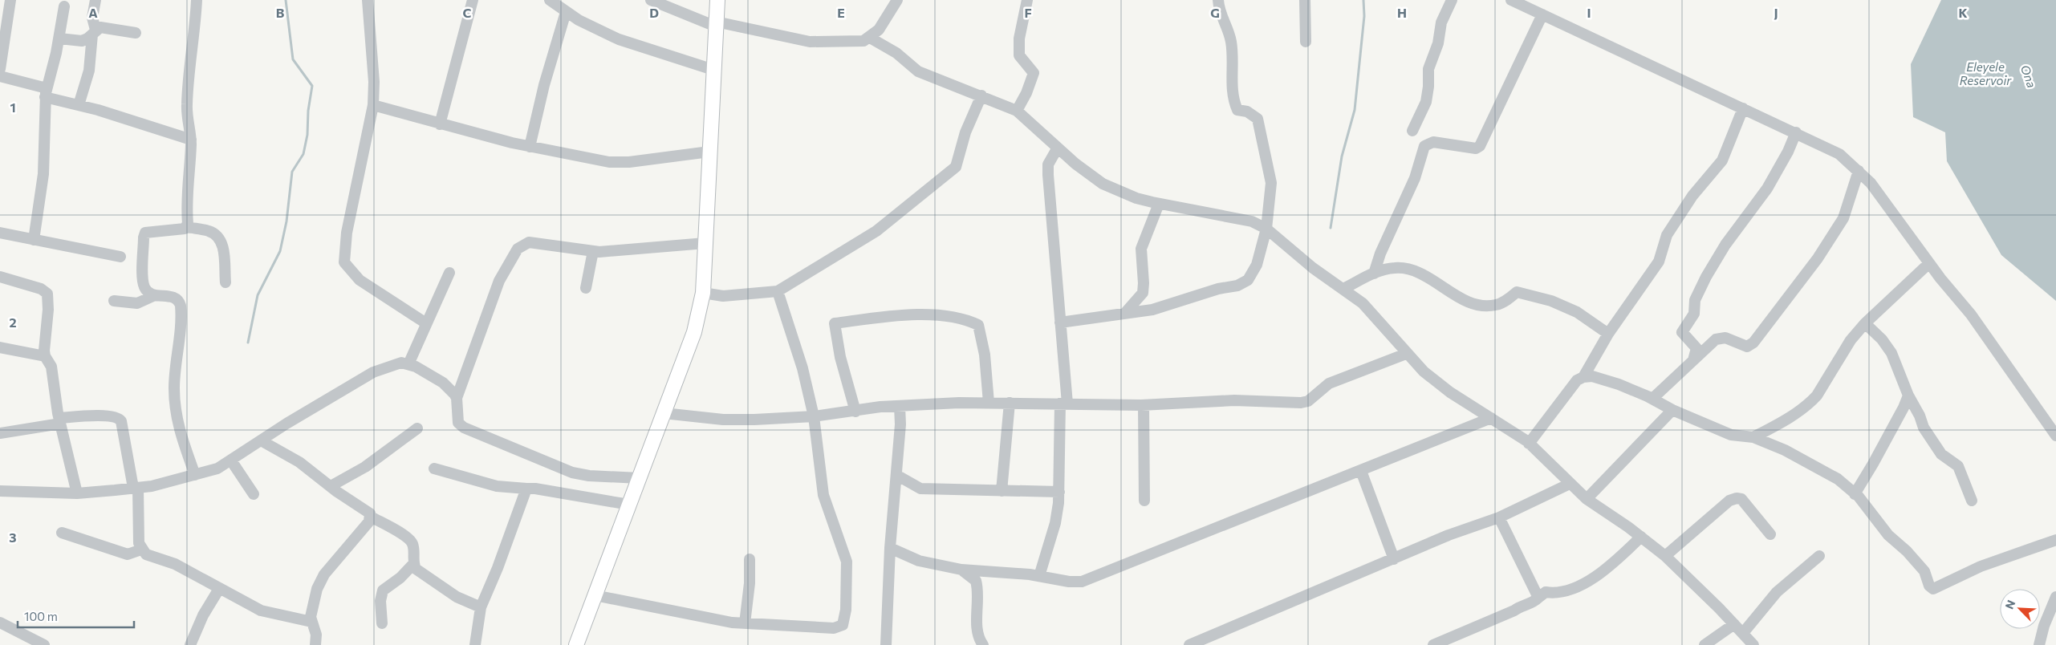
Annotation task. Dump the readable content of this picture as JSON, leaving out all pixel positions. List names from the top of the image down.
{
  "water": ["Eleyele Reservoir", "Ona"],
  "scale_bar": "100 m",
  "north": "top left",
  "grid": {
    "columns": [
      "A",
      "B",
      "C",
      "D",
      "E",
      "F",
      "G",
      "H",
      "I",
      "J",
      "K"
    ],
    "rows": ["1", "2", "3"]
  }
}
